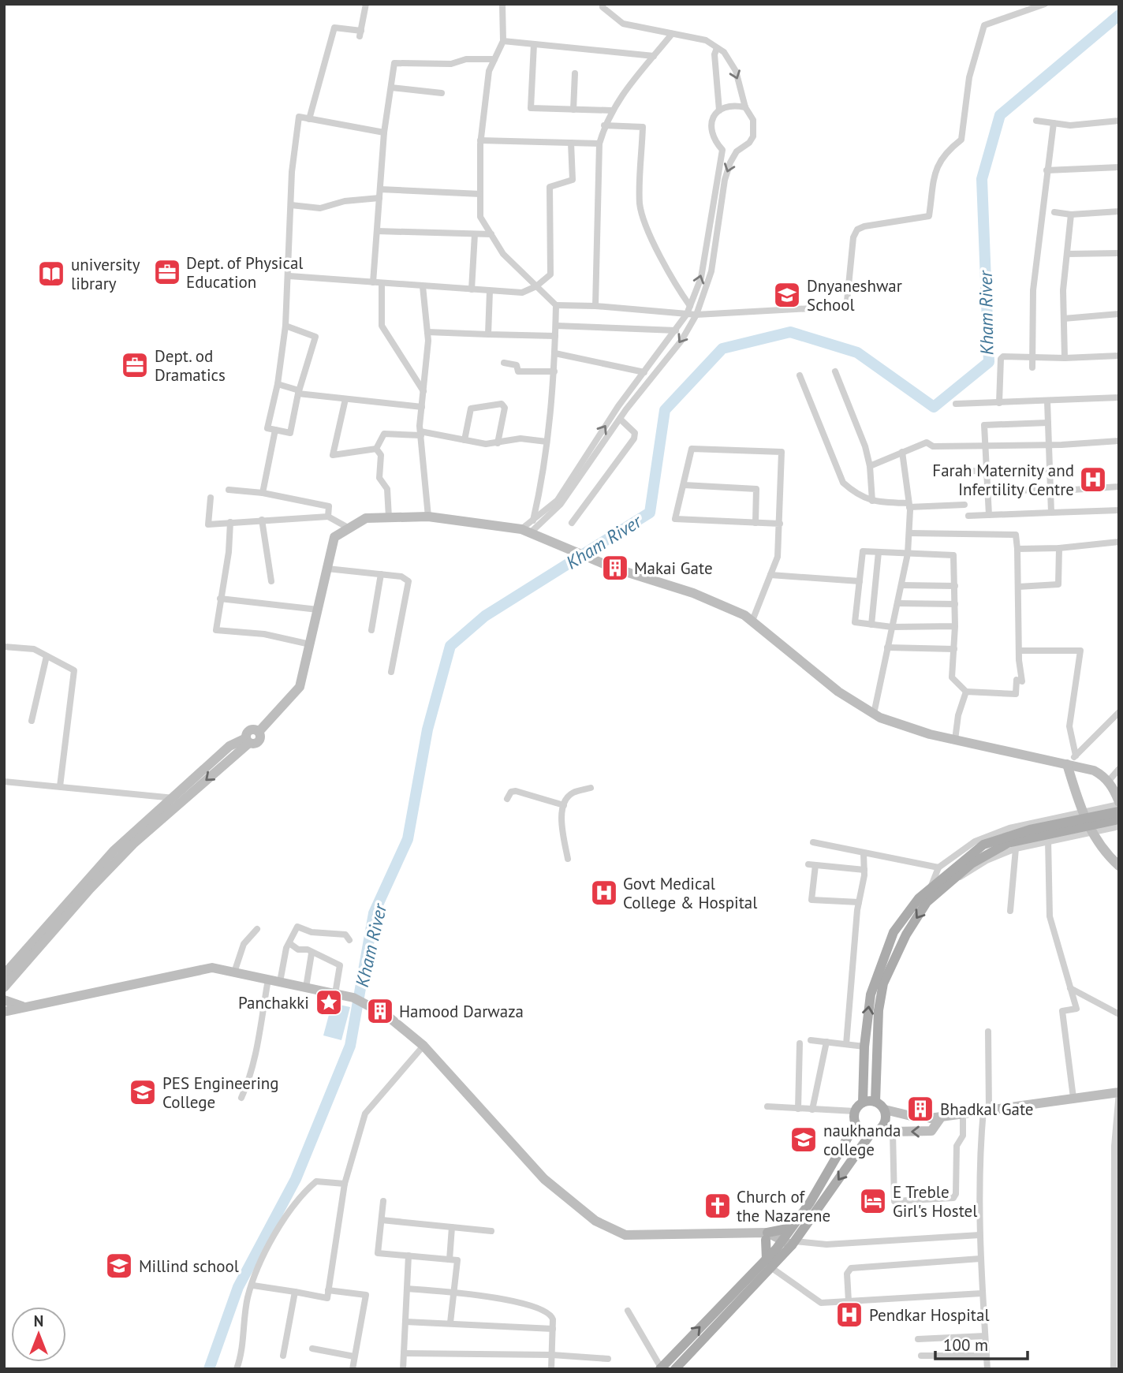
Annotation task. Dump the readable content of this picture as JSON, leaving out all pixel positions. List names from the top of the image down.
{
  "water": ["Kham River"],
  "places": {
    "office": ["Dept. of Physical Education", "Dept. od Dramatics"],
    "library": ["university library"],
    "school or university": [
      "Dnyaneshwar School",
      "PES Engineering College",
      "naukhanda college",
      "Millind school"
    ],
    "hospital": ["Farah Maternity and Infertility Centre", "Govt Medical College & Hospital", "Pendkar Hospital"],
    "building": ["Makai Gate", "Hamood Darwaza", "Bhadkal Gate"],
    "place": ["Panchakki"],
    "hotel": ["E Treble Girl's Hostel"],
    "church": ["Church of the Nazarene"]
  },
  "scale_bar": "100 m",
  "north": "top"
}
